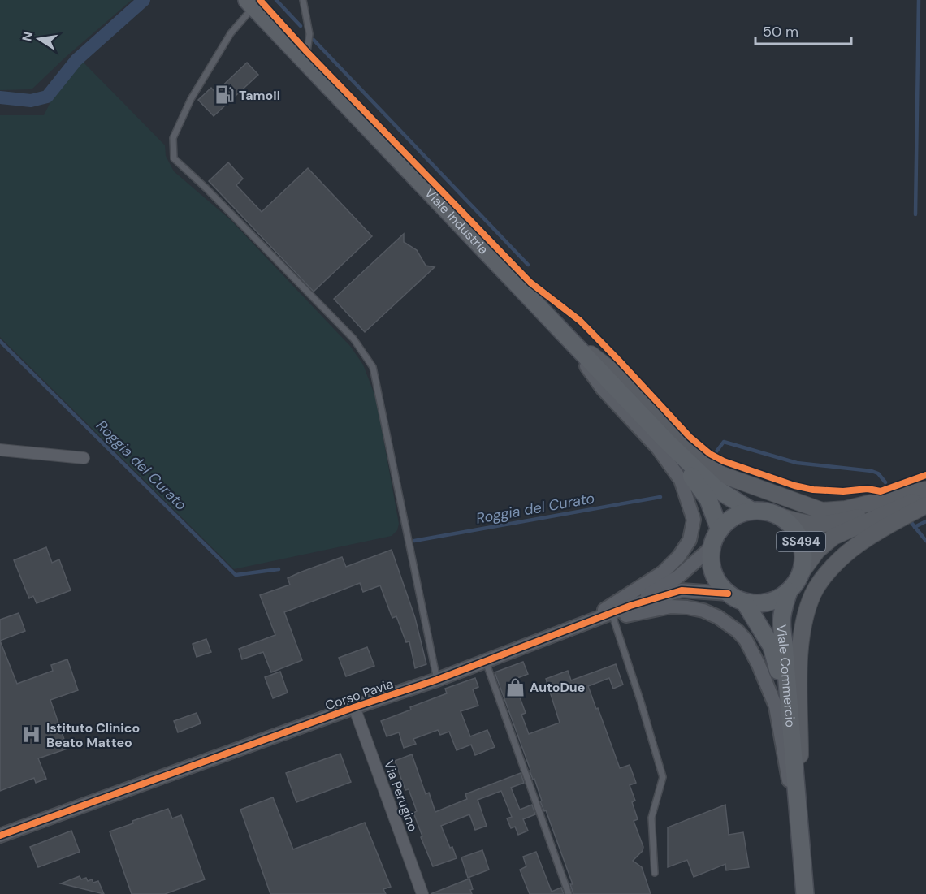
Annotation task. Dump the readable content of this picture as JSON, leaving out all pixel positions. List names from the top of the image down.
{
  "streets": {
    "main road": ["Viale Industria", "SS494", "Viale Commercio"],
    "street": ["Corso Pavia", "Via Perugino"]
  },
  "crossings": [
    ["Viale Industria", "SS494"],
    ["Viale Industria", "Viale Commercio"],
    ["SS494", "Viale Commercio"],
    ["Corso Pavia", "Via Perugino"]
  ],
  "water": ["Roggia del Curato"],
  "places": {
    "fuel station": ["Tamoil"],
    "shop": ["AutoDue"],
    "hospital": ["Istituto Clinico Beato Matteo"]
  },
  "scale_bar": "50 m",
  "north": "left"
}
